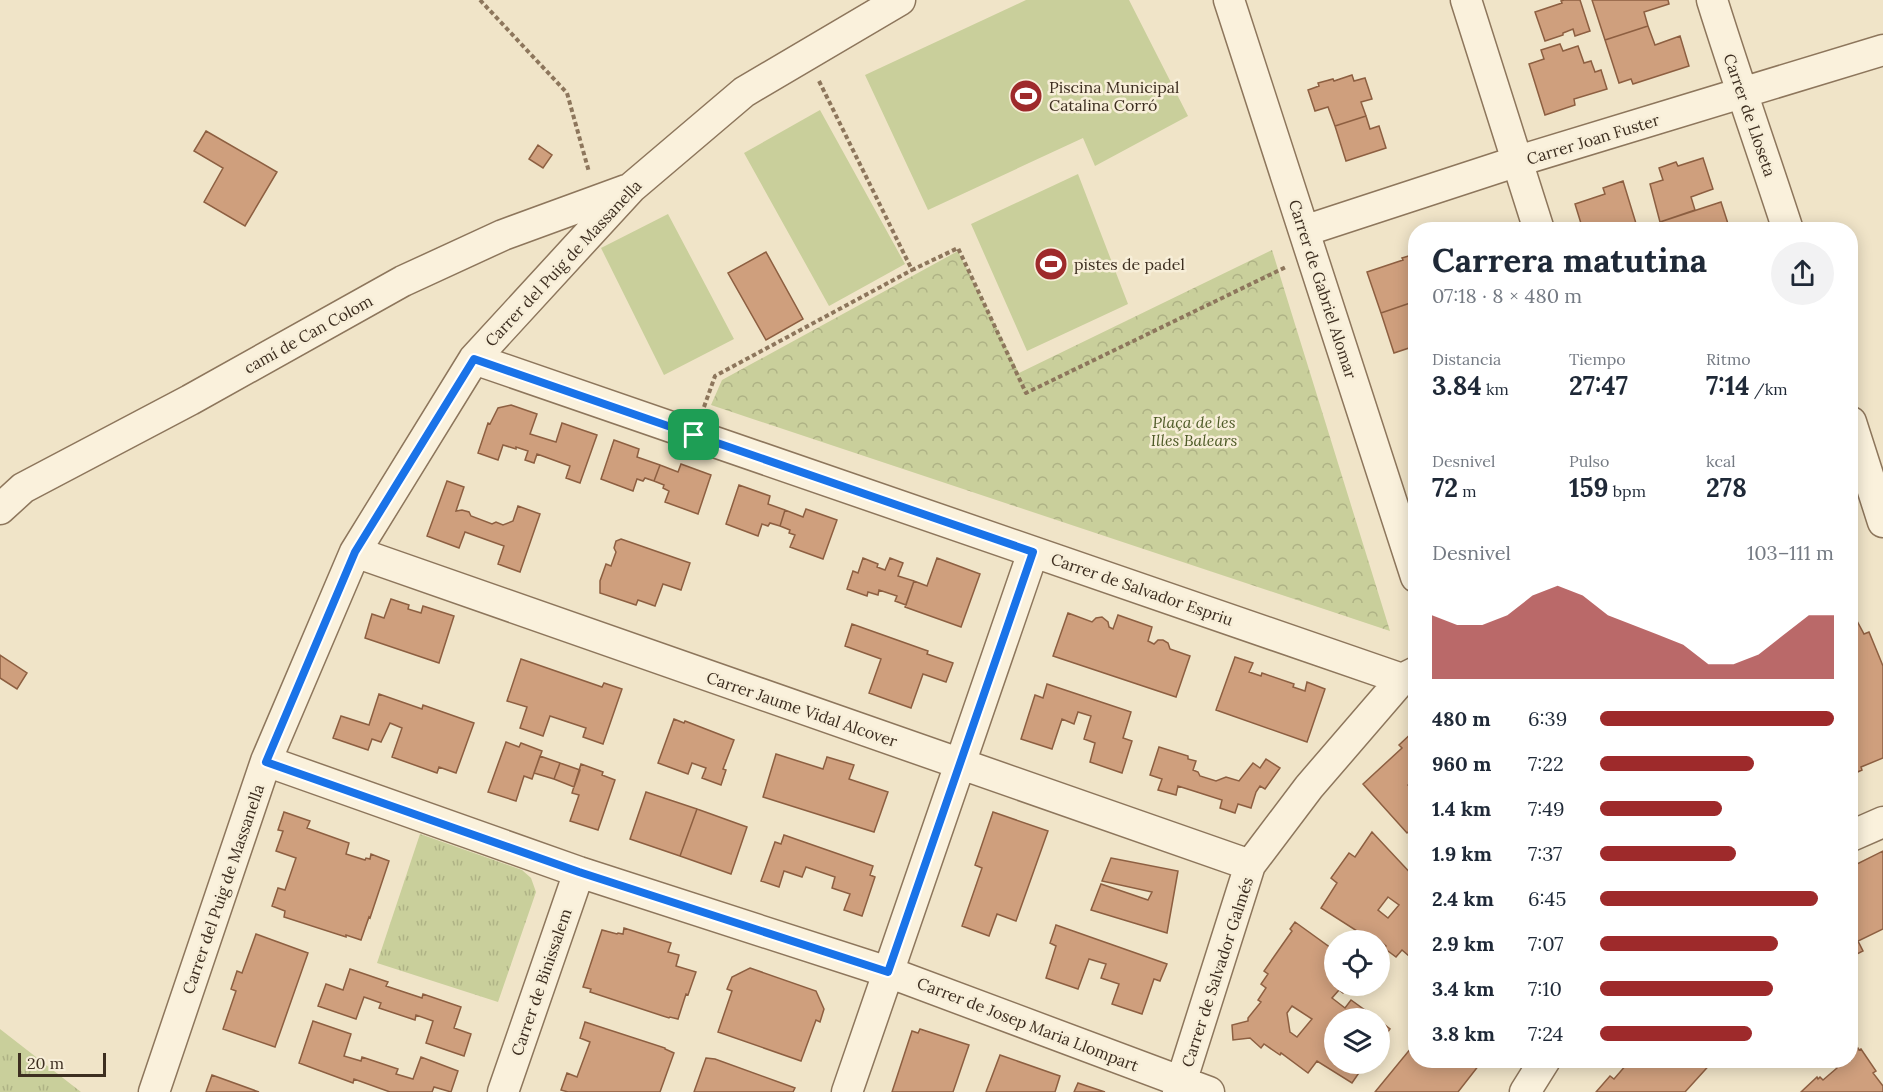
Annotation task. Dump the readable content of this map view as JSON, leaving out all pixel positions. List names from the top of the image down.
{
  "streets": {
    "street": [
      "Carrer de Lloseta",
      "Carrer Joan Fuster",
      "Carrer del Puig de Massanella",
      "Carrer de Gabriel Alomar",
      "camí de Can Colom",
      "Carrer de Salvador Espriu",
      "Carrer Jaume Vidal Alcover",
      "Carrer de Salvador Galmés",
      "Carrer de Binissalem",
      "Carrer de Josep Maria Llompart"
    ]
  },
  "crossings": [
    ["Carrer de Lloseta", "Carrer Joan Fuster"],
    ["Carrer Joan Fuster", "Carrer de Gabriel Alomar"],
    ["Carrer del Puig de Massanella", "camí de Can Colom"],
    ["Carrer del Puig de Massanella", "Carrer de Salvador Espriu"],
    ["Carrer del Puig de Massanella", "Carrer Jaume Vidal Alcover"],
    ["Carrer del Puig de Massanella", "Carrer de Josep Maria Llompart"],
    ["Carrer Jaume Vidal Alcover", "Carrer de Salvador Galmés"],
    ["Carrer de Salvador Galmés", "Carrer de Josep Maria Llompart"],
    ["Carrer de Binissalem", "Carrer de Josep Maria Llompart"]
  ],
  "parks": ["Plaça de les Illes Balears"],
  "places": {
    "sports": ["Piscina Municipal Catalina Corró", "pistes de padel"]
  },
  "scale_bar": "20 m",
  "page": {
    "heading": ["Carrera matutina", "07:18 · 8 × 480 m"],
    "stats": [
      ["Distancia", "3.84 km"],
      ["Tiempo", "27:47"],
      ["Ritmo", "7:14 /km"],
      ["Desnivel", "72 m"],
      ["Pulso", "159 bpm"],
      ["kcal", "278"]
    ],
    "chart": ["Desnivel", "103–111 m"],
    "list": [
      {
        "name": "480 m",
        "note": "6:39"
      },
      {
        "name": "960 m",
        "note": "7:22"
      },
      {
        "name": "1.4 km",
        "note": "7:49"
      },
      {
        "name": "1.9 km",
        "note": "7:37"
      },
      {
        "name": "2.4 km",
        "note": "6:45"
      },
      {
        "name": "2.9 km",
        "note": "7:07"
      },
      {
        "name": "3.4 km",
        "note": "7:10"
      },
      {
        "name": "3.8 km",
        "note": "7:24"
      }
    ],
    "scale": "20 m"
  }
}
